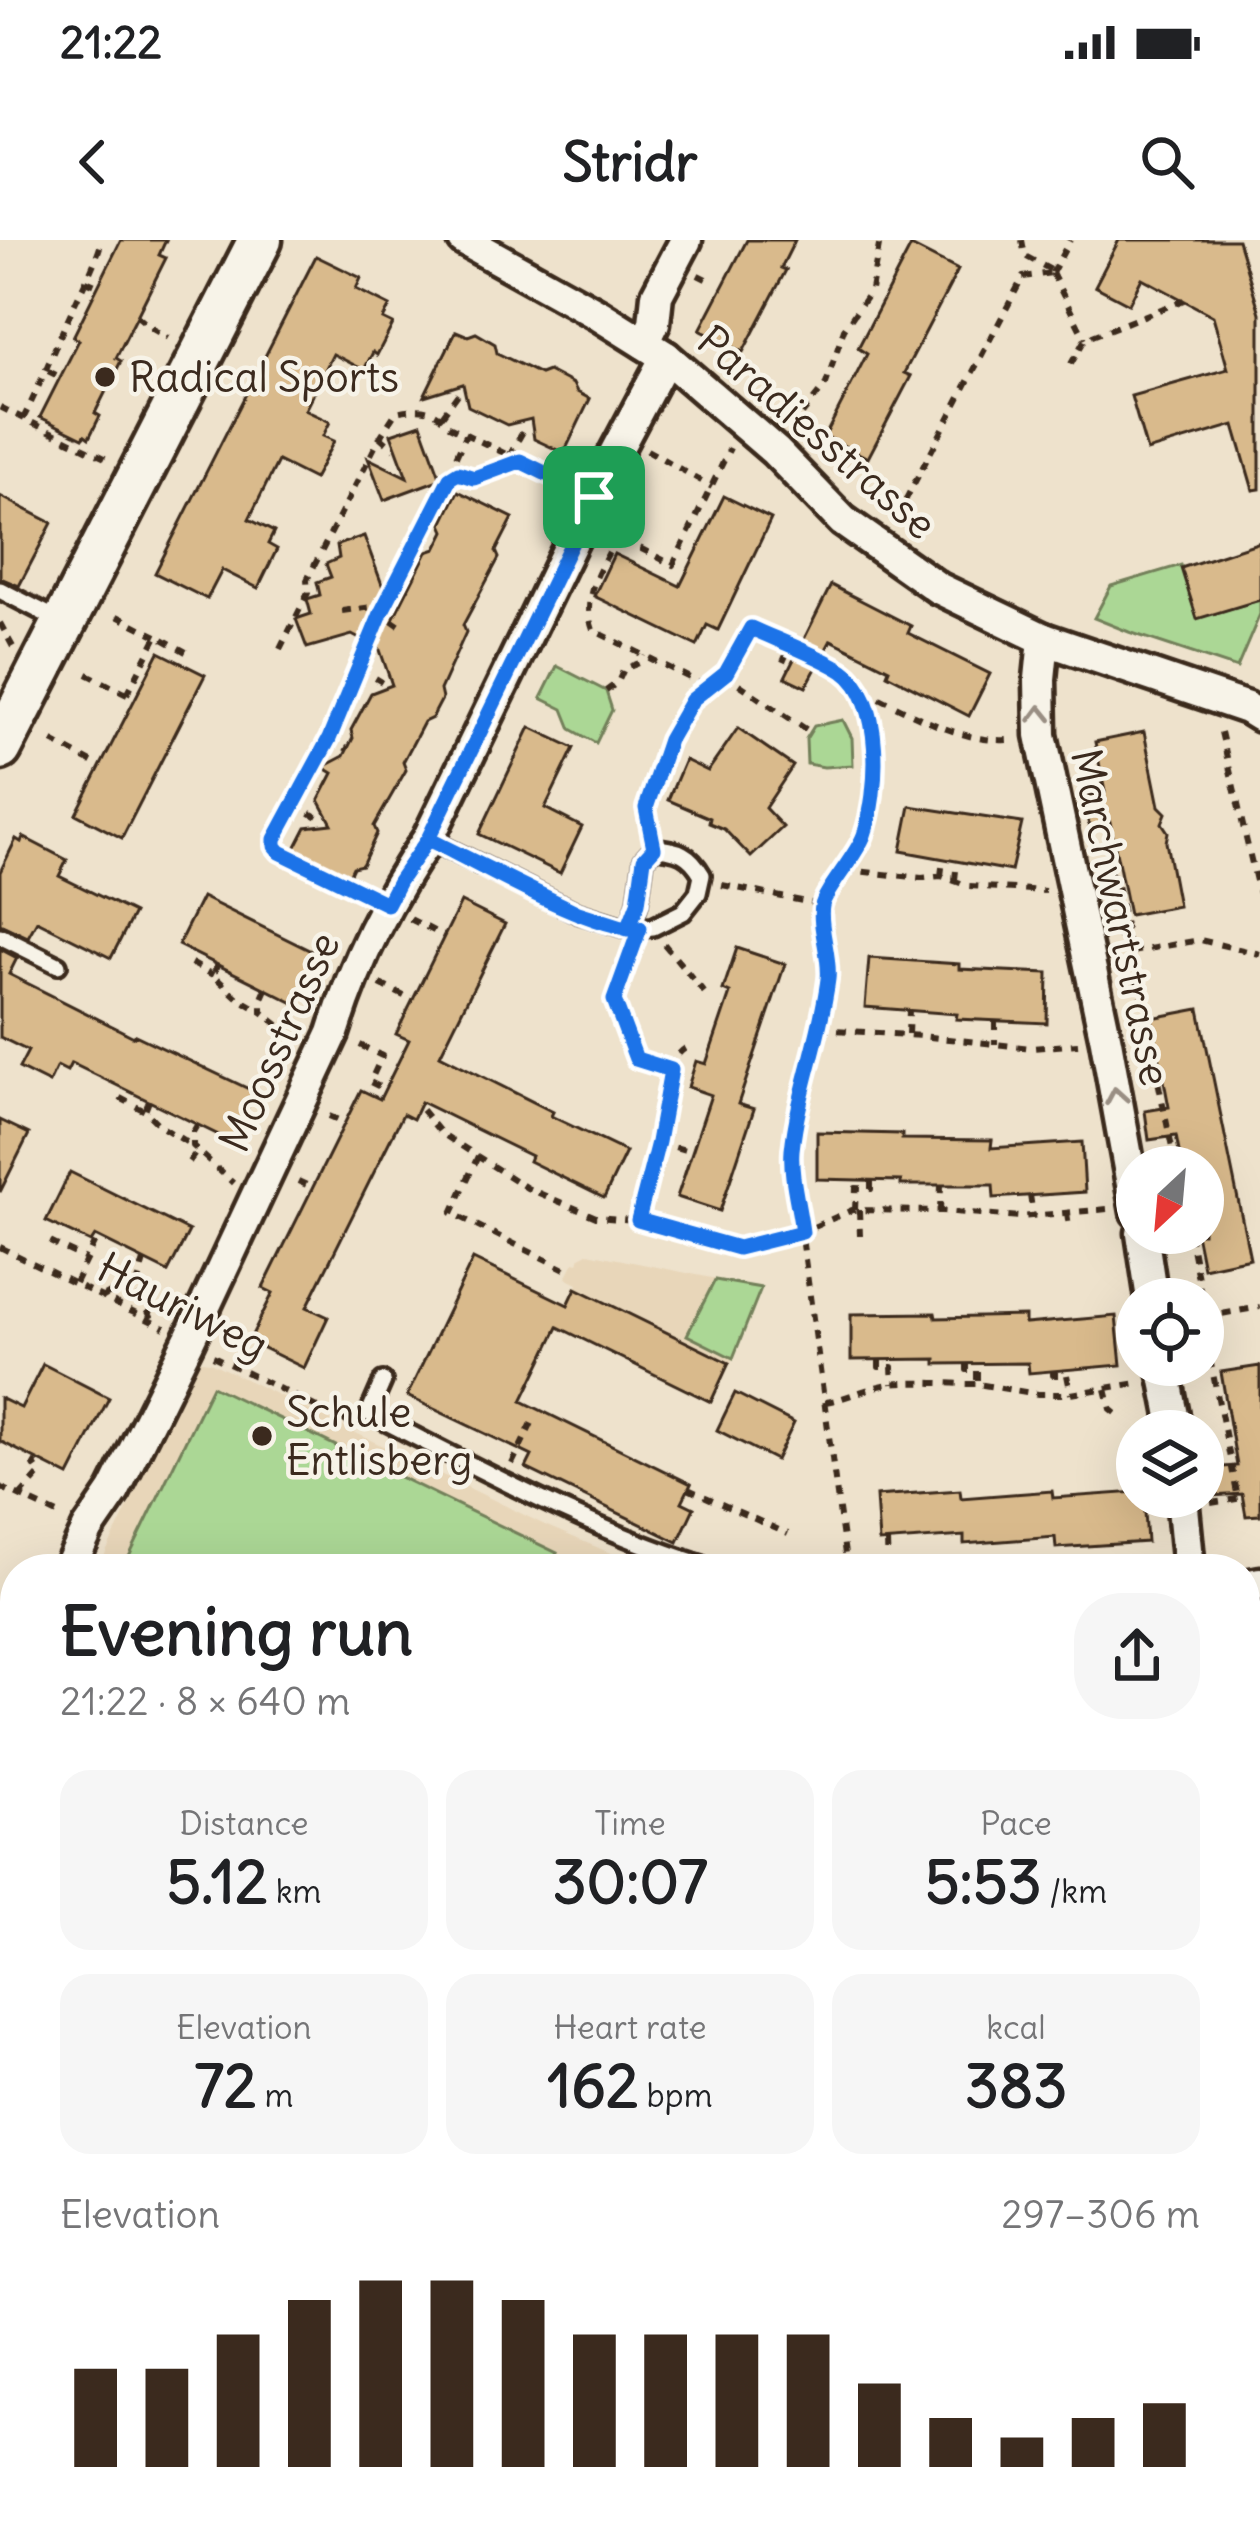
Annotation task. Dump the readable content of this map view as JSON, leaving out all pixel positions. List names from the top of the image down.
{
  "streets": {
    "street": ["Paradiesstrasse", "Marchwartstrasse", "Moosstrasse"],
    "path": ["Hauriweg"]
  },
  "crossings": [
    ["Paradiesstrasse", "Marchwartstrasse"],
    ["Paradiesstrasse", "Moosstrasse"],
    ["Moosstrasse", "Hauriweg"]
  ],
  "one_way": ["Marchwartstrasse"],
  "places": ["Radical Sports", "Schule Entlisberg"],
  "north": "bottom left",
  "page": {
    "status": "21:22",
    "header": "Stridr",
    "heading": ["Evening run", "21:22 · 8 × 640 m"],
    "stats": [
      ["Distance", "5.12 km"],
      ["Time", "30:07"],
      ["Pace", "5:53 /km"],
      ["Elevation", "72 m"],
      ["Heart rate", "162 bpm"],
      ["kcal", "383"]
    ],
    "chart": ["Elevation", "297–306 m"]
  }
}
